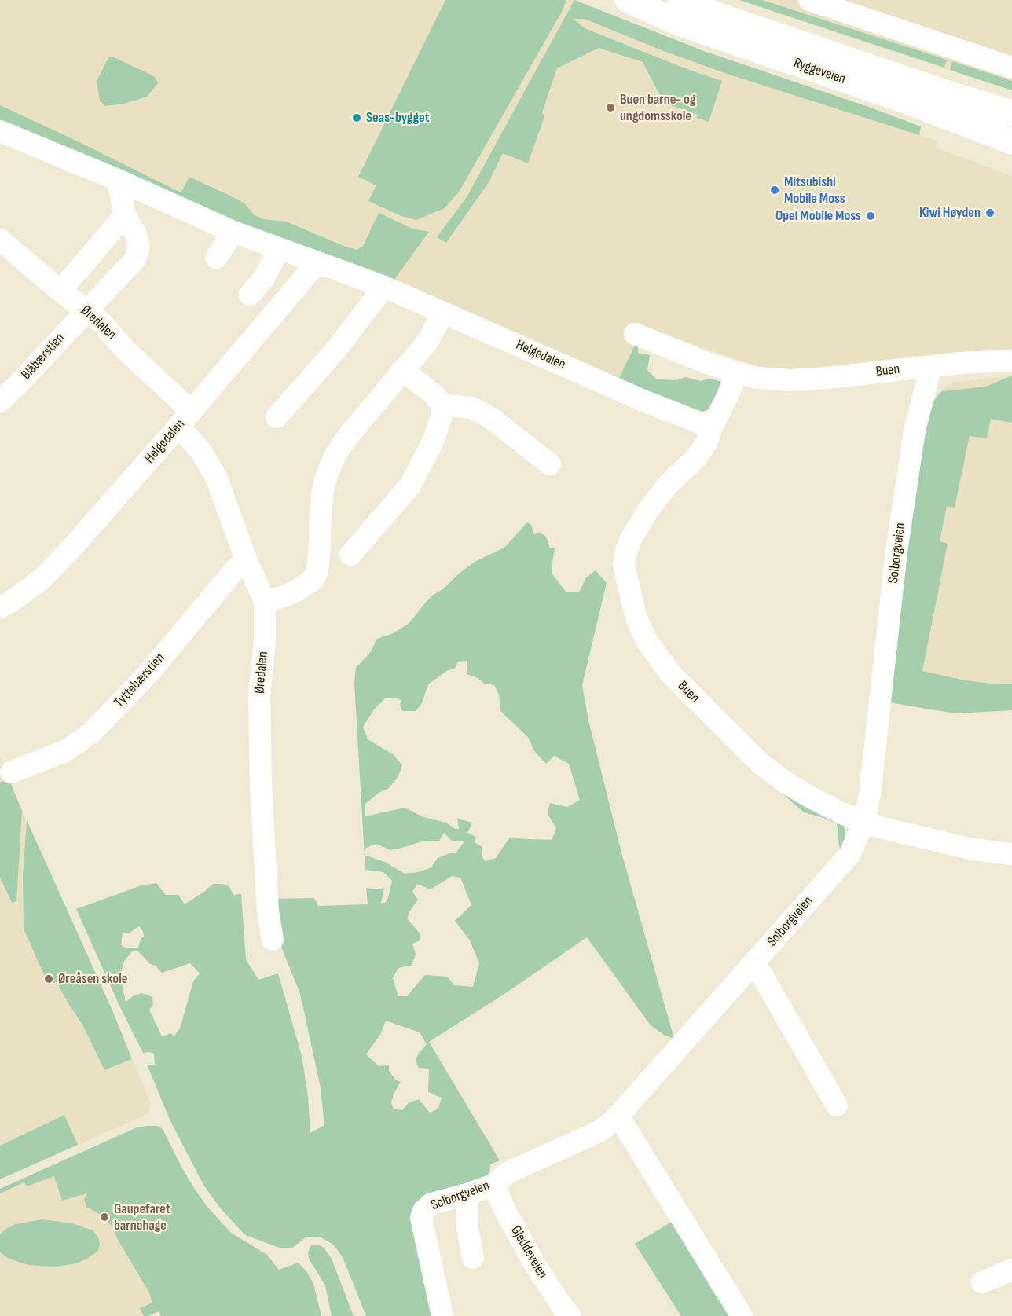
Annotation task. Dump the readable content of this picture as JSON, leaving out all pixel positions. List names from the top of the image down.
{
  "streets": {
    "main road": ["Ryggeveien"],
    "street": [
      "Øredalen",
      "Helgedalen",
      "Blåbærstien",
      "Buen",
      "Solborgveien",
      "Tyttebærstien",
      "Gjeddeveien"
    ]
  },
  "crossings": [
    ["Øredalen", "Helgedalen"],
    ["Øredalen", "Blåbærstien"],
    ["Øredalen", "Tyttebærstien"],
    ["Helgedalen", "Blåbærstien"],
    ["Helgedalen", "Buen"],
    ["Buen", "Solborgveien"],
    ["Solborgveien", "Gjeddeveien"]
  ],
  "places": [
    "Buen barne- og ungdomsskole",
    "Seas-bygget",
    "Mitsubishi Mobile Moss",
    "Kiwi Høyden",
    "Opel Mobile Moss",
    "Øreåsen skole",
    "Gaupefaret barnehage"
  ]
}
